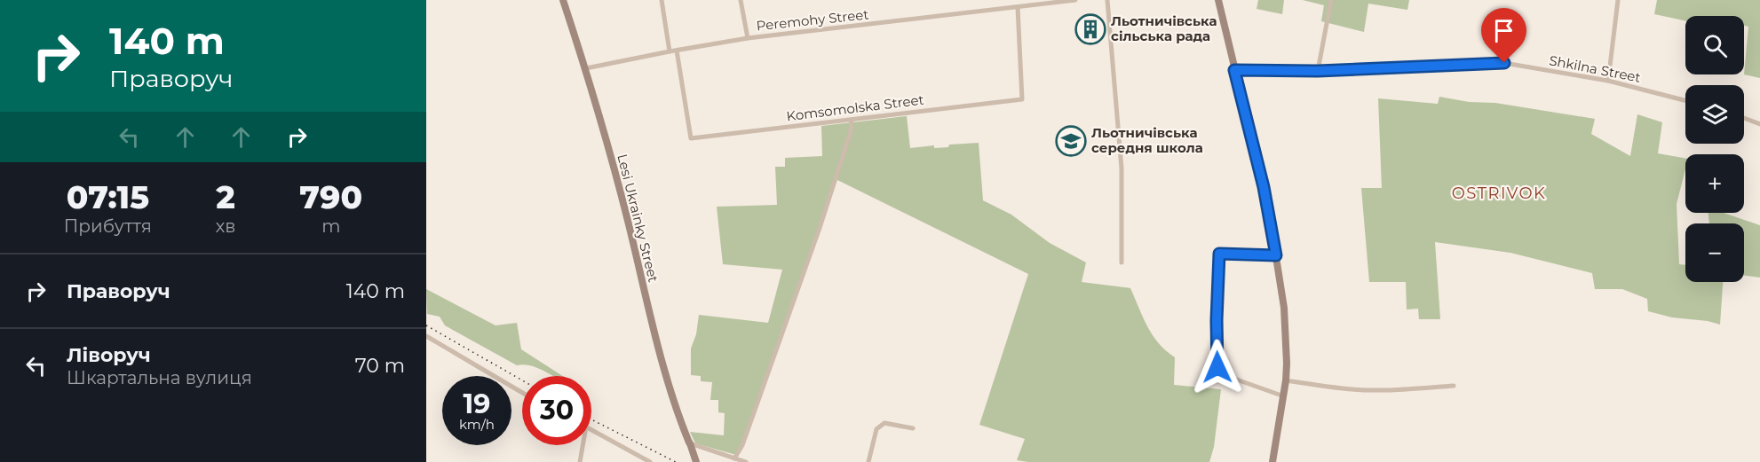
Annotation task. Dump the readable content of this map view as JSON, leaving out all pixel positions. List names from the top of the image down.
{
  "streets": {
    "street": [
      "Peremohy Street",
      "Shkilna Street",
      "Komsomolska Street",
      "Lesi Ukrainky Street"
    ]
  },
  "crossings": [
    ["Peremohy Street", "Komsomolska Street"],
    ["Peremohy Street", "Lesi Ukrainky Street"]
  ],
  "districts": ["OSTRIVOK"],
  "places": {
    "building": ["Льотничівська сільська рада"],
    "school or university": ["Льотничівська середня школа"]
  },
  "page": {
    "turn": ["140 m", "Праворуч"],
    "map_buttons": ["+", "−"],
    "eta": [
      "07:15",
      "Прибуття",
      "2",
      "хв",
      "790",
      "m"
    ],
    "list": [
      {
        "name": "Праворуч",
        "value": "140 m"
      },
      {
        "name": "Ліворуч",
        "note": "Шкартальна вулиця",
        "value": "70 m"
      }
    ],
    "speed": "19 km/h",
    "limit": "30"
  }
}
